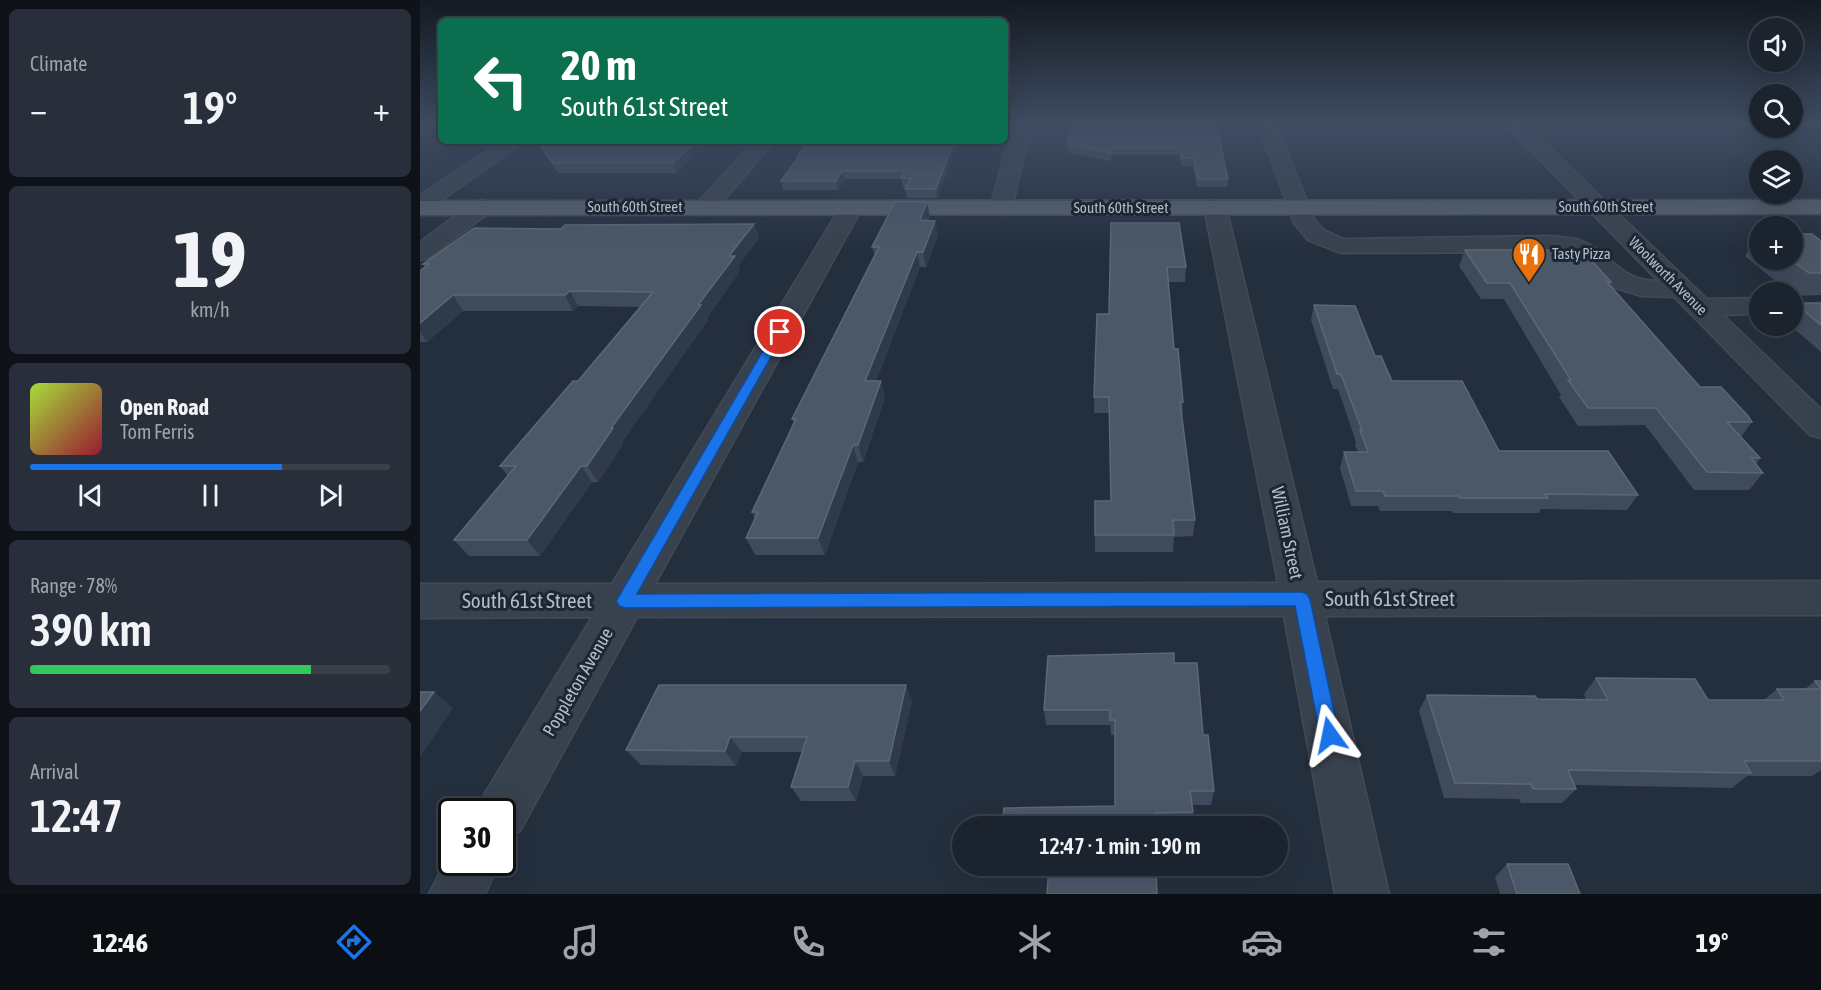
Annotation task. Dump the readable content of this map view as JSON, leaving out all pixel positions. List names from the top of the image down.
{
  "streets": {
    "main road": ["South 60th Street"],
    "street": [
      "Woolworth Avenue",
      "William Street",
      "South 61st Street",
      "Poppleton Avenue"
    ]
  },
  "crossings": [
    ["South 60th Street", "Woolworth Avenue"],
    ["South 60th Street", "William Street"],
    ["South 60th Street", "Poppleton Avenue"],
    ["William Street", "South 61st Street"],
    ["South 61st Street", "Poppleton Avenue"]
  ],
  "places": {
    "restaurant": ["Tasty Pizza"]
  },
  "page": {
    "tile": [
      "Climate",
      ["19", "km/h"],
      ["Range · 78%", "390 km"],
      ["Arrival", "12:47"]
    ],
    "map_buttons": ["+", "−"],
    "turn": ["20 m", "South 61st Street"],
    "heat": ["−", "19°", "+"],
    "song": ["Open Road", "Tom Ferris"],
    "limit": "30",
    "trip": "12:47 · 1 min · 190 m",
    "tabs": ["12:46", "19°"]
  }
}
